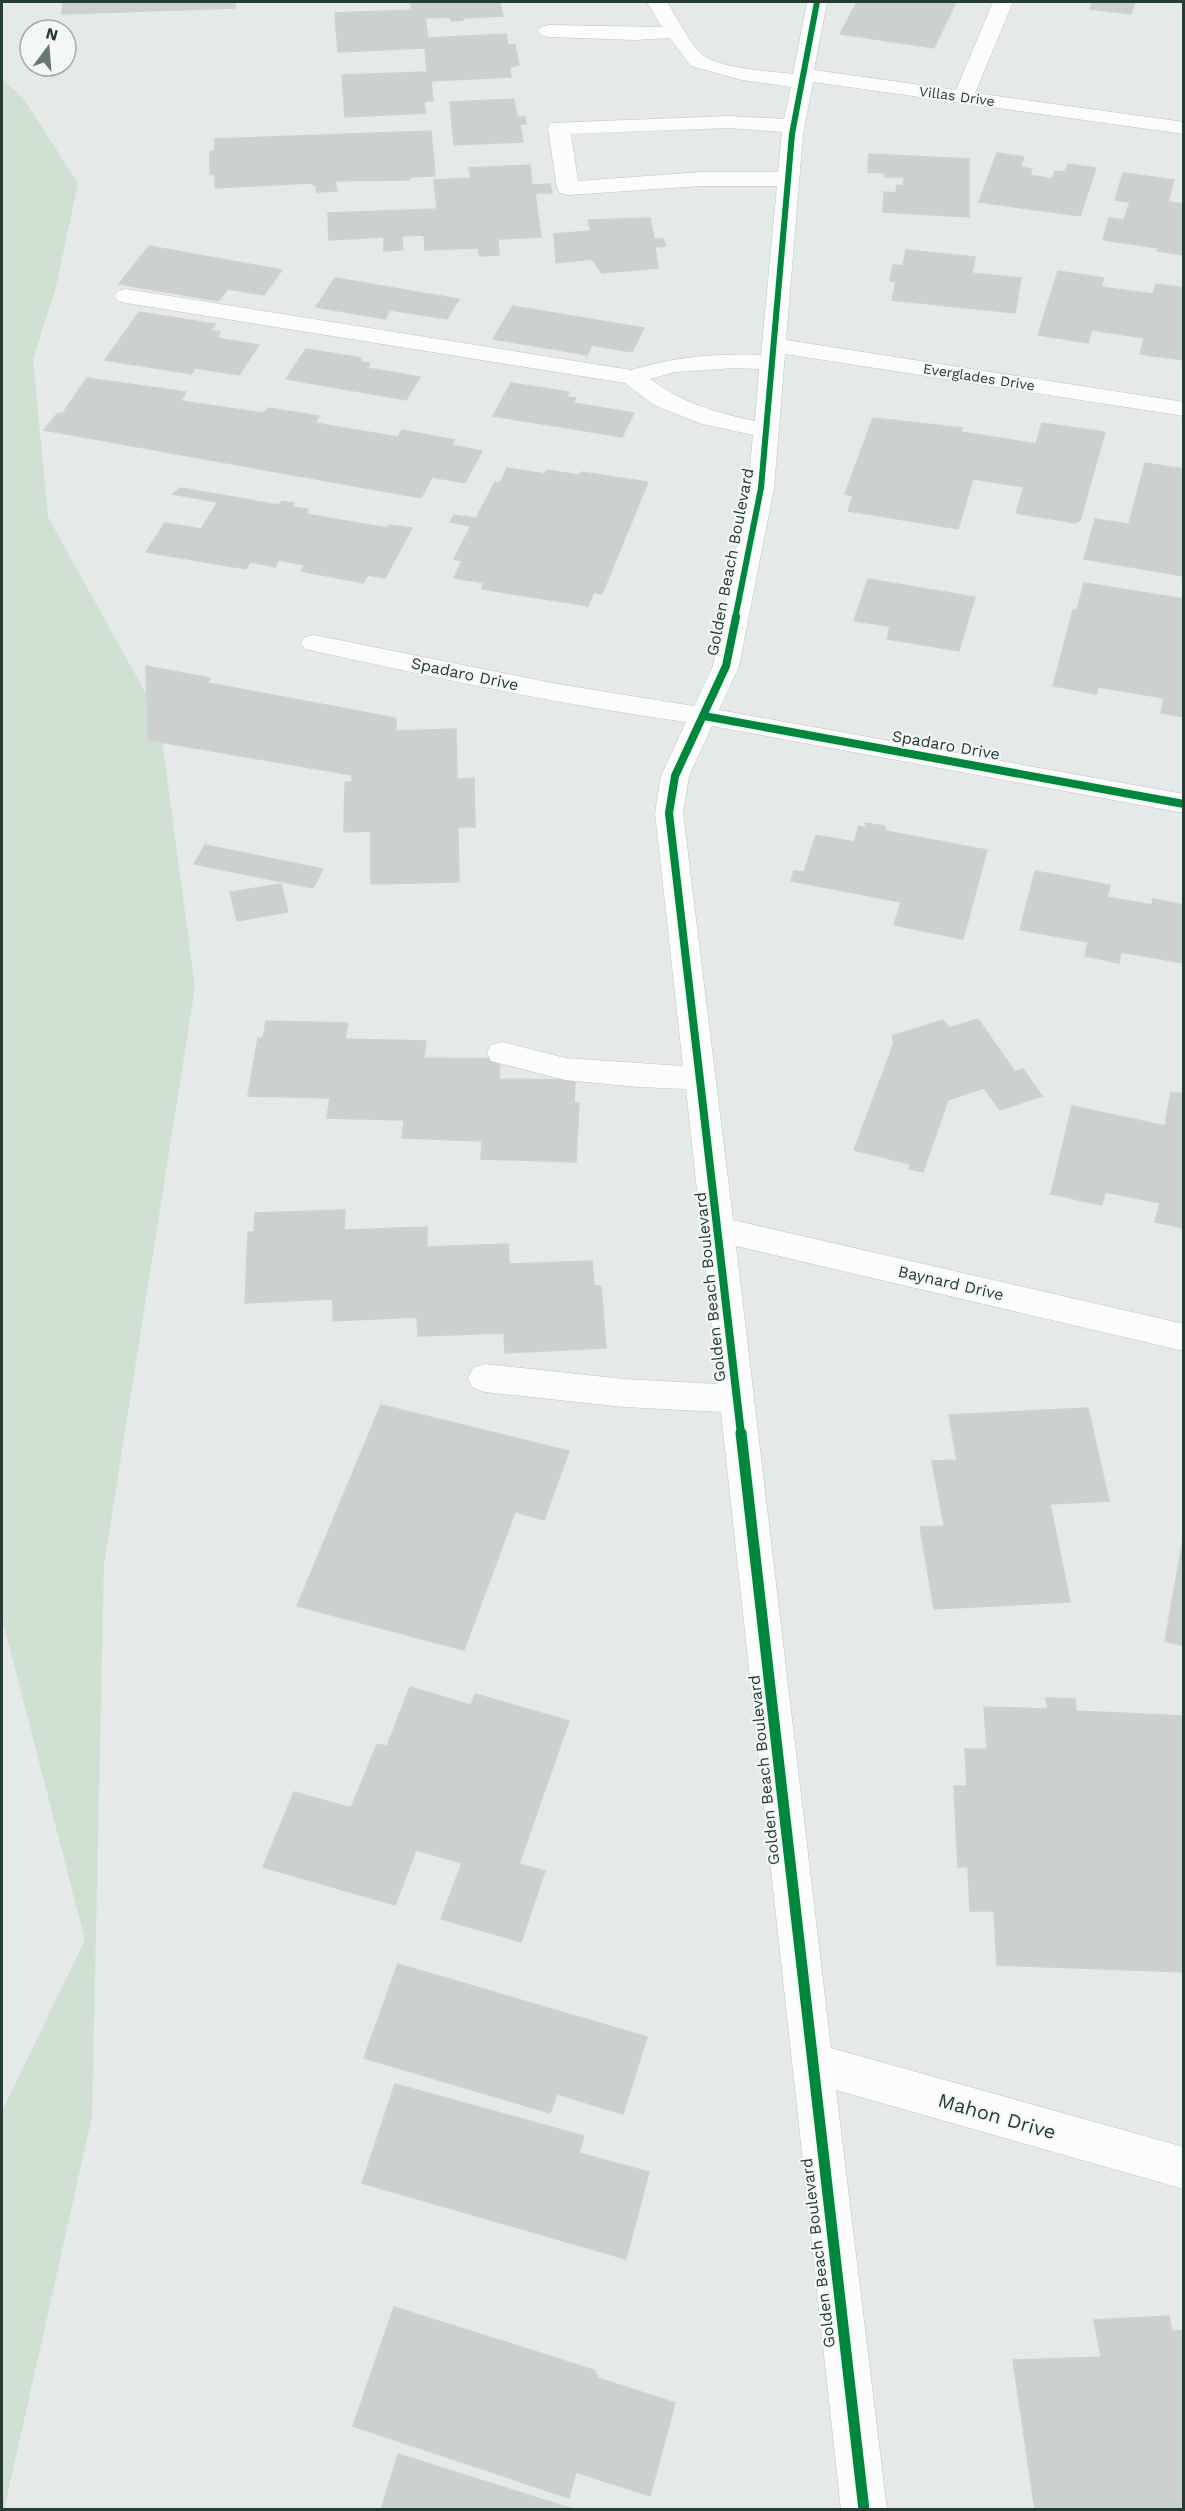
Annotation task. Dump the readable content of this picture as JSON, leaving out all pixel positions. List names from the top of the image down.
{
  "streets": {
    "street": [
      "Villas Drive",
      "Everglades Drive",
      "Golden Beach Boulevard",
      "Spadaro Drive",
      "Baynard Drive",
      "Mahon Drive"
    ]
  },
  "crossings": [
    ["Villas Drive", "Golden Beach Boulevard"],
    ["Everglades Drive", "Golden Beach Boulevard"],
    ["Golden Beach Boulevard", "Spadaro Drive"],
    ["Golden Beach Boulevard", "Baynard Drive"],
    ["Golden Beach Boulevard", "Mahon Drive"]
  ],
  "north": "top"
}
